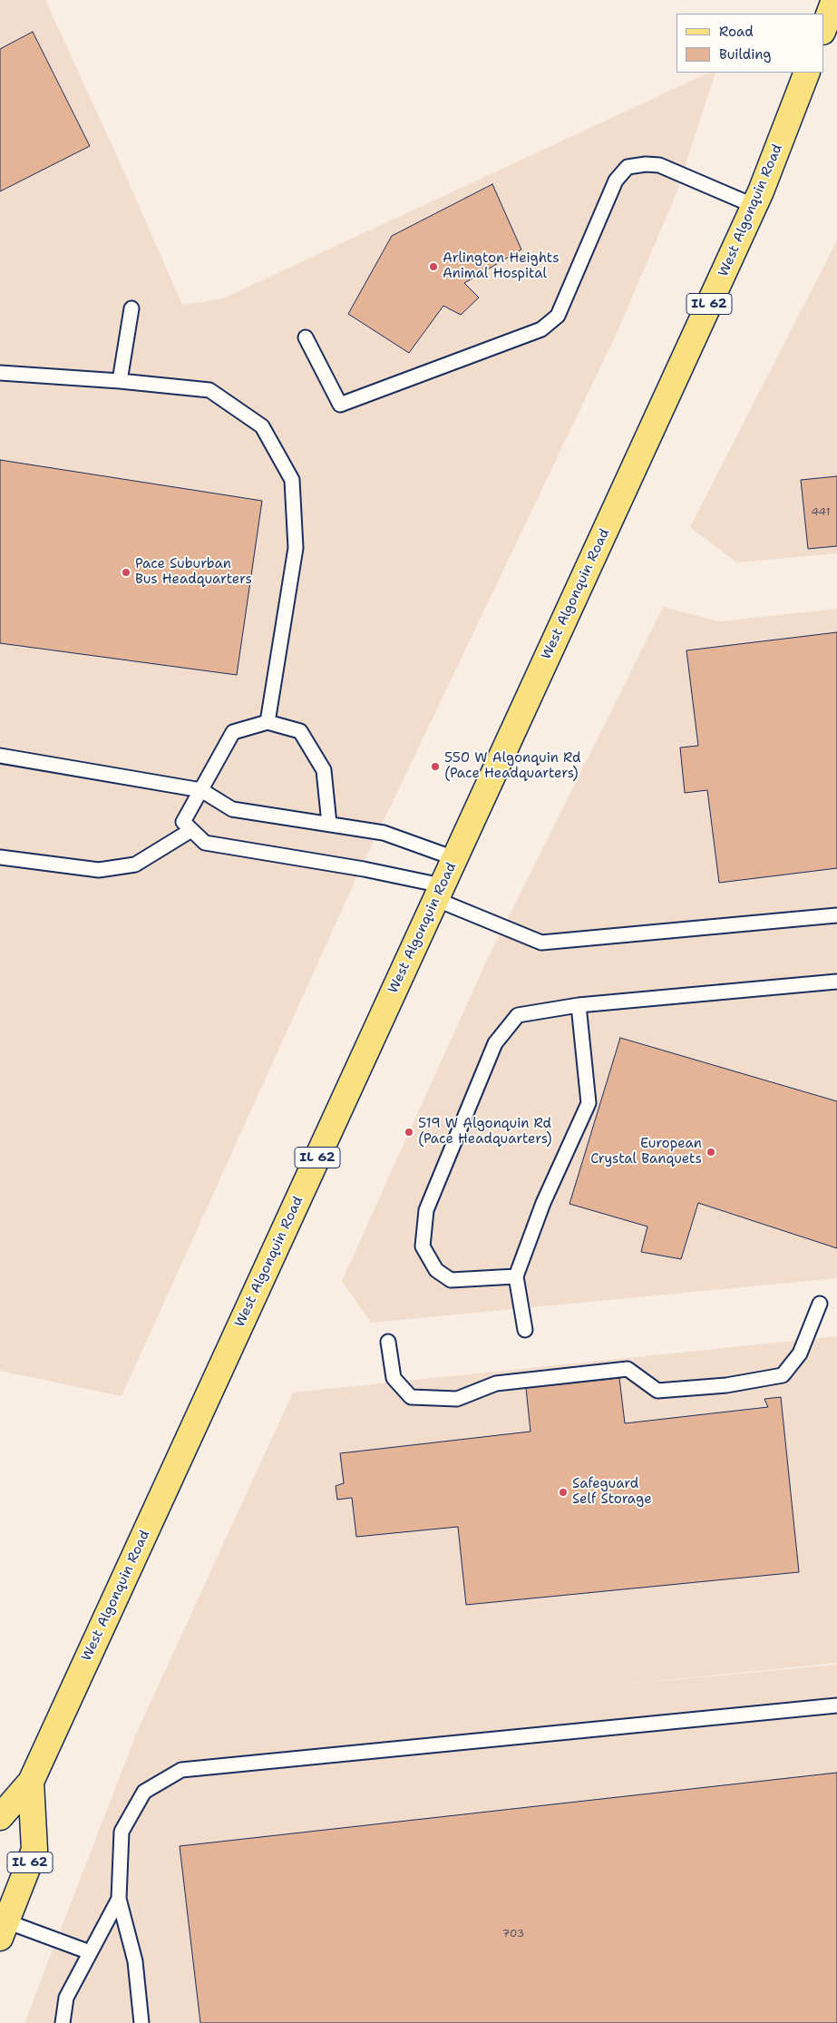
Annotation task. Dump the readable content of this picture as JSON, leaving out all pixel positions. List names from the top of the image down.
{
  "streets": {
    "main road": ["West Algonquin Road", "IL 62"]
  },
  "places": [
    "Arlington Heights Animal Hospital",
    "Pace Suburban Bus Headquarters",
    "550 W Algonquin Rd (Pace Headquarters)",
    "519 W Algonquin Rd (Pace Headquarters)",
    "European Crystal Banquets",
    "Safeguard Self Storage"
  ],
  "house_numbers": ["441", "703"],
  "legend": ["Road", "Building"]
}
